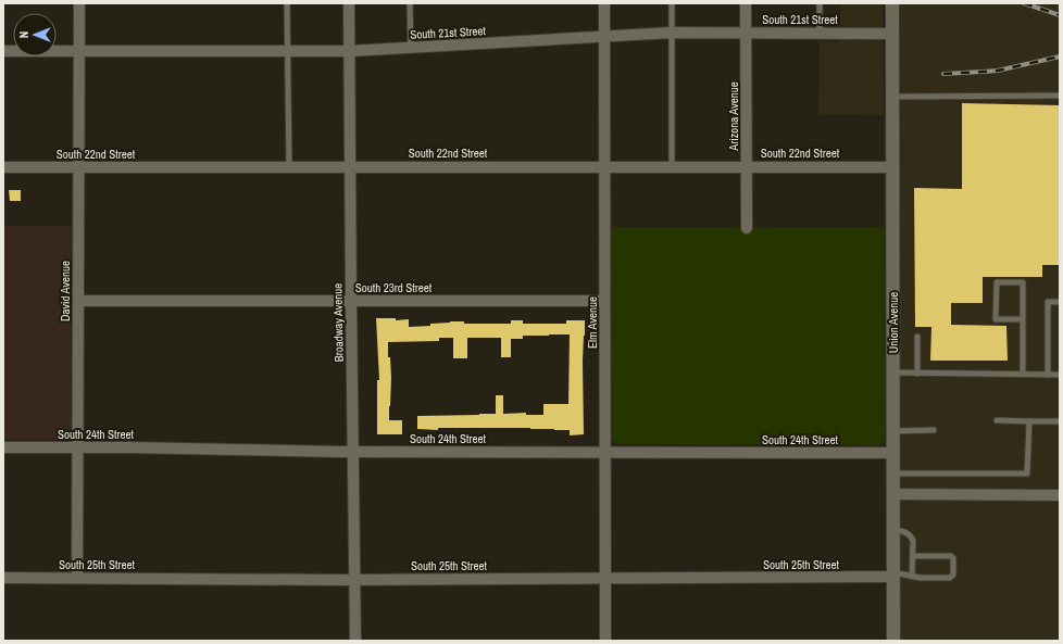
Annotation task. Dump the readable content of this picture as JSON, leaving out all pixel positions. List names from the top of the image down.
{
  "streets": {
    "street": [
      "South 21st Street",
      "Arizona Avenue",
      "South 22nd Street",
      "South 23rd Street",
      "David Avenue",
      "Broadway Avenue",
      "Elm Avenue",
      "Union Avenue",
      "South 24th Street",
      "South 25th Street"
    ]
  },
  "crossings": [
    ["South 21st Street", "Arizona Avenue"],
    ["South 21st Street", "David Avenue"],
    ["South 21st Street", "Broadway Avenue"],
    ["South 21st Street", "Elm Avenue"],
    ["South 21st Street", "Union Avenue"],
    ["Arizona Avenue", "South 22nd Street"],
    ["South 22nd Street", "David Avenue"],
    ["South 22nd Street", "Broadway Avenue"],
    ["South 22nd Street", "Elm Avenue"],
    ["South 22nd Street", "Union Avenue"],
    ["South 23rd Street", "David Avenue"],
    ["South 23rd Street", "Broadway Avenue"],
    ["South 23rd Street", "Elm Avenue"],
    ["David Avenue", "South 24th Street"],
    ["David Avenue", "South 25th Street"],
    ["Broadway Avenue", "South 24th Street"],
    ["Broadway Avenue", "South 25th Street"],
    ["Elm Avenue", "South 24th Street"],
    ["Elm Avenue", "South 25th Street"],
    ["Union Avenue", "South 24th Street"],
    ["Union Avenue", "South 25th Street"]
  ],
  "north": "left"
}
